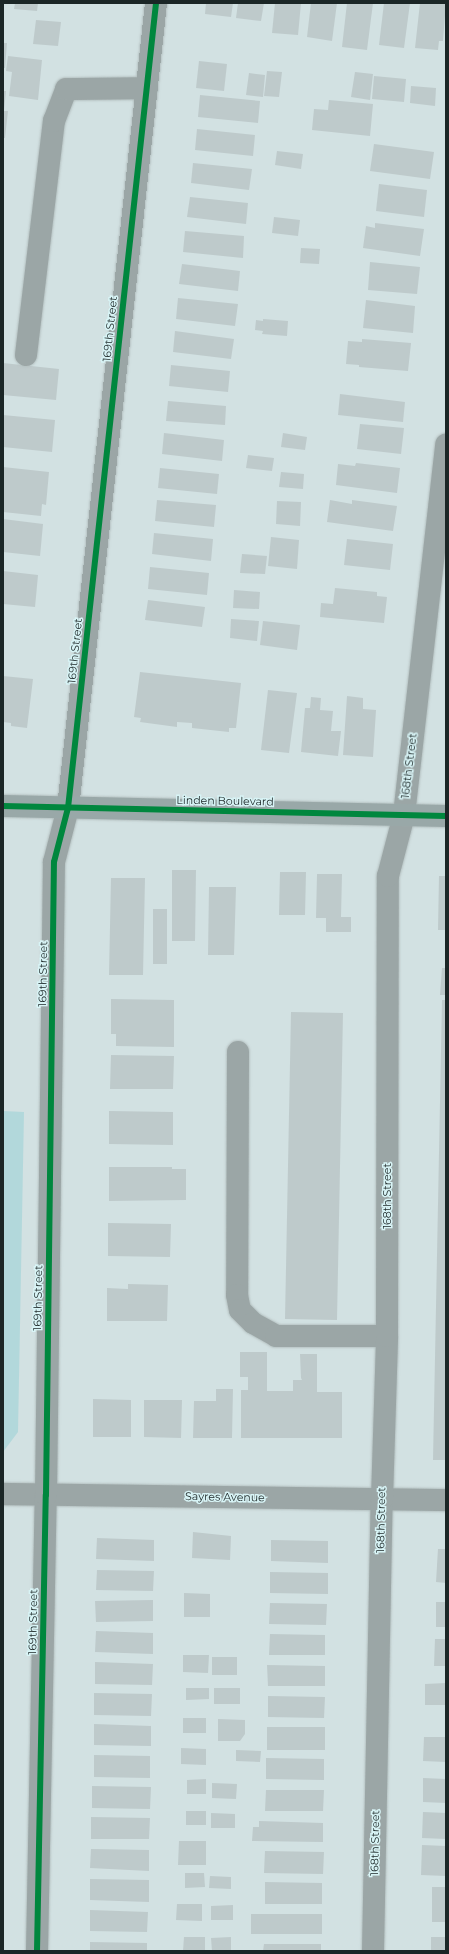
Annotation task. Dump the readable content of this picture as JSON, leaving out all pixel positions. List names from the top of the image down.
{
  "streets": {
    "main road": ["Linden Boulevard"],
    "street": ["169th Street", "168th Street", "Sayres Avenue"]
  },
  "crossings": [
    ["169th Street", "Linden Boulevard"],
    ["169th Street", "Sayres Avenue"],
    ["168th Street", "Linden Boulevard"],
    ["168th Street", "Sayres Avenue"]
  ]
}
